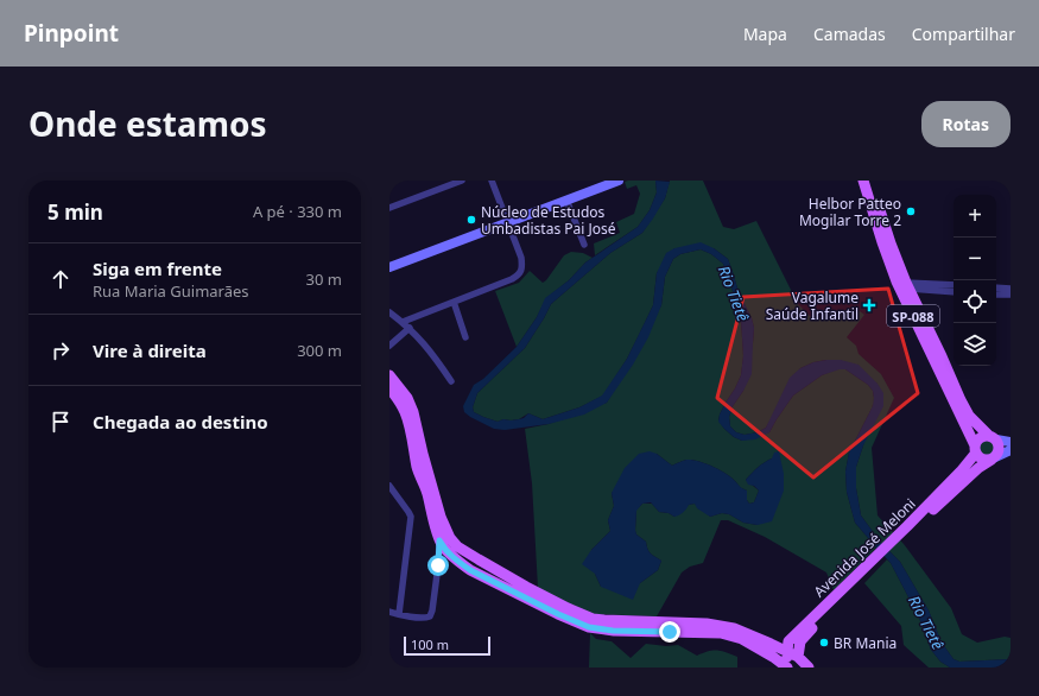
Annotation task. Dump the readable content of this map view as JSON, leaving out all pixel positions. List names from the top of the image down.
{
  "streets": {
    "main road": ["SP-088", "Avenida José Meloni"]
  },
  "crossings": [
    ["SP-088", "Avenida José Meloni"]
  ],
  "water": ["Rio Tietê"],
  "places": {
    "other": ["Helbor Patteo Mogilar Torre 2", "Núcleo de Estudos Umbadistas Pai José", "BR Mania"],
    "health": ["Vagalume Saúde Infantil"]
  },
  "scale_bar": "100 m",
  "page": {
    "header": "Pinpoint",
    "nav": ["Mapa", "Camadas", "Compartilhar"],
    "title": "Onde estamos",
    "buttons": "Rotas",
    "heading": ["5 min", "A pé · 330 m"],
    "map_buttons": ["+", "−"],
    "list": [
      ["Siga em frente", "Rua Maria Guimarães", "30 m"],
      ["Vire à direita", "300 m"],
      "Chegada ao destino"
    ],
    "scale": "100 m"
  }
}
